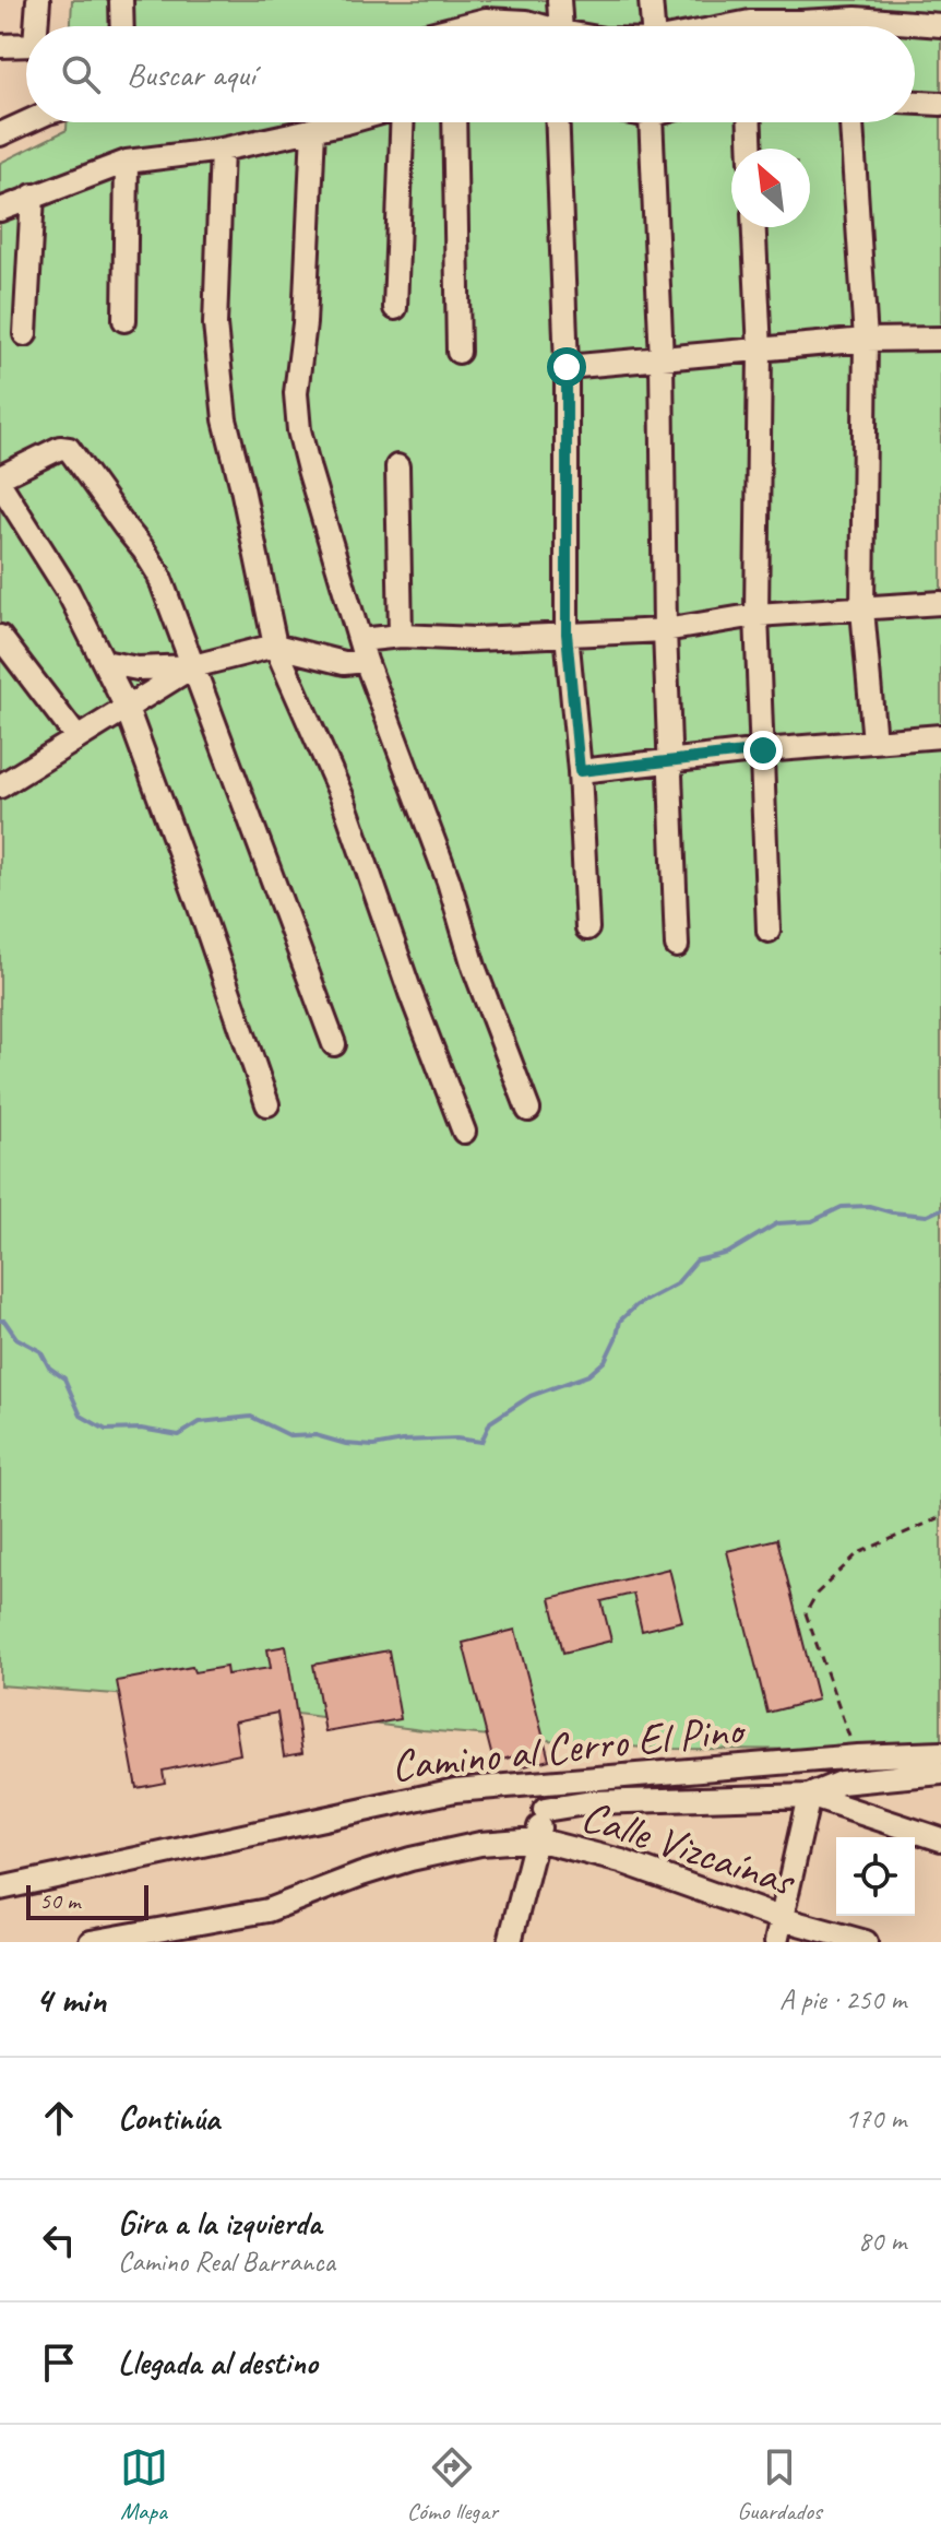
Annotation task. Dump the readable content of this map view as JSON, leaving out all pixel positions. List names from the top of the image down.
{
  "streets": {
    "street": ["Camino al Cerro El Pino", "Calle Vizcaínas"]
  },
  "scale_bar": "50 m",
  "north": "top left",
  "page": {
    "search": "Buscar aquí",
    "scale": "50 m",
    "heading": ["4 min", "A pie · 250 m"],
    "list": [
      ["Continúa", "170 m"],
      ["Gira a la izquierda", "Camino Real Barranca", "80 m"],
      "Llegada al destino"
    ],
    "nav": ["Mapa", "Cómo llegar", "Guardados"]
  }
}
